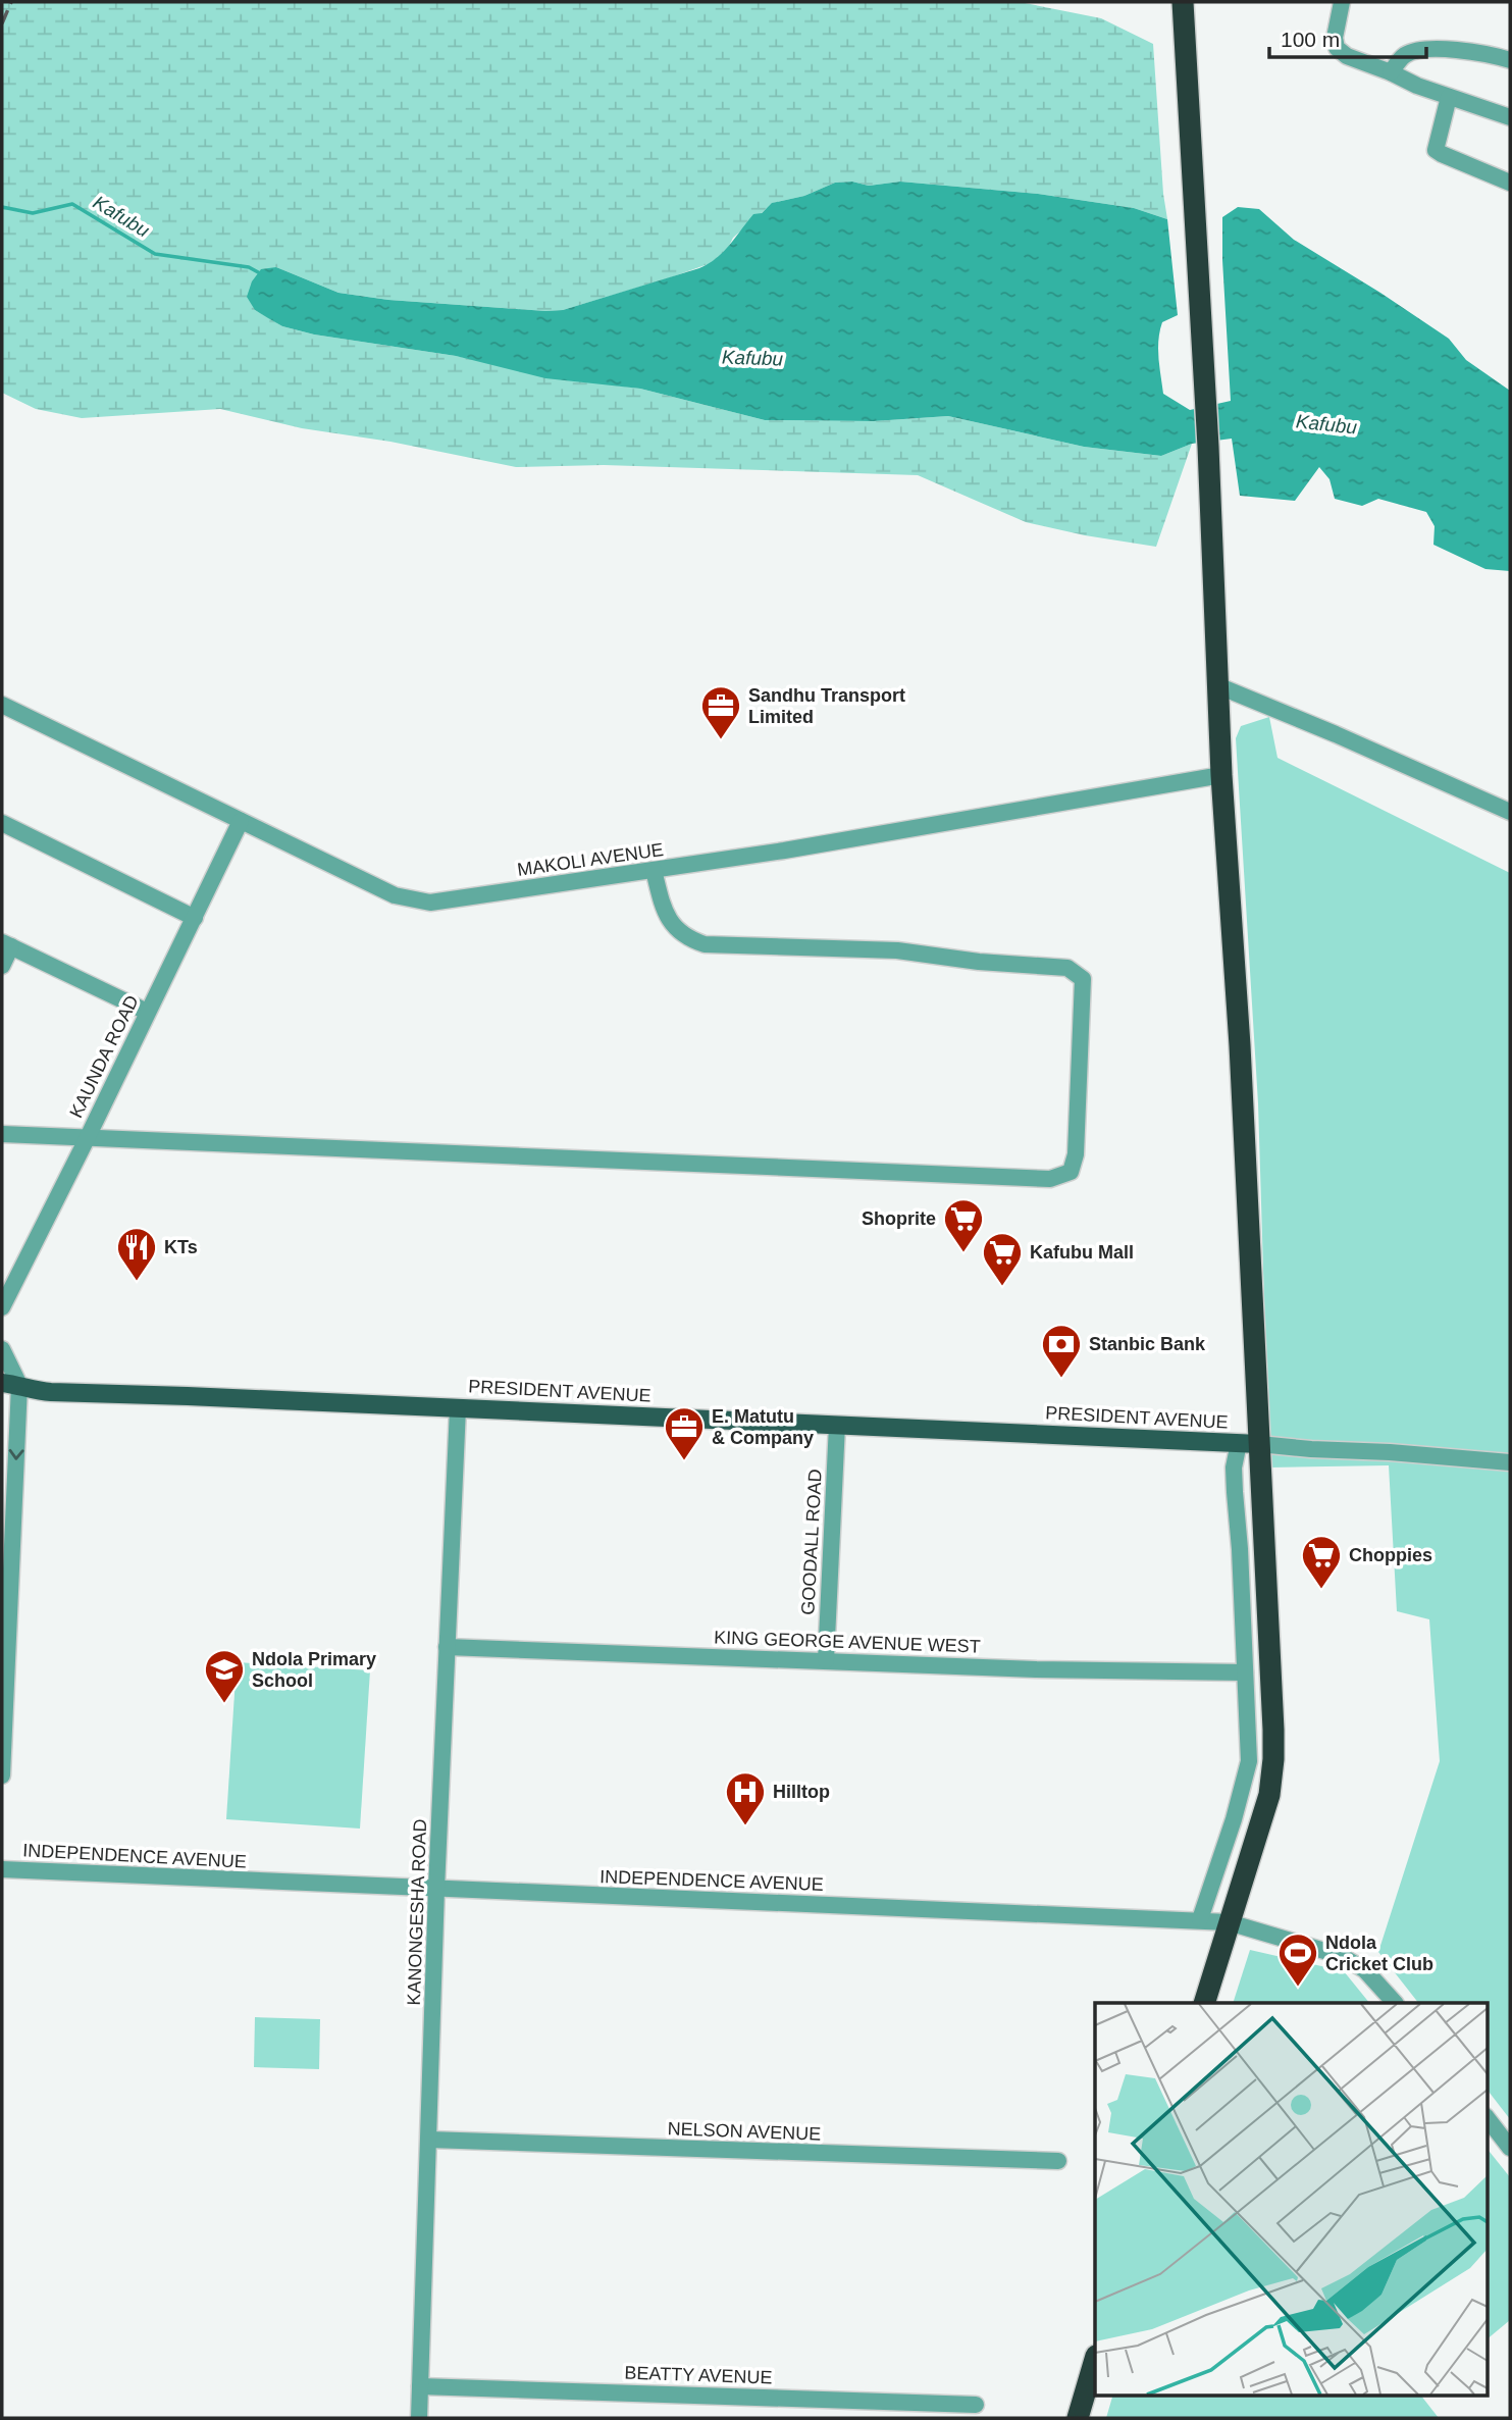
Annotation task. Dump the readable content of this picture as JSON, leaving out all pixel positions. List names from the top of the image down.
{
  "streets": {
    "main road": ["PRESIDENT AVENUE"],
    "street": [
      "MAKOLI AVENUE",
      "KAUNDA ROAD",
      "GOODALL ROAD",
      "KING GEORGE AVENUE WEST",
      "INDEPENDENCE AVENUE",
      "KANONGESHA ROAD",
      "NELSON AVENUE",
      "BEATTY AVENUE"
    ]
  },
  "crossings": [
    ["MAKOLI AVENUE", "KAUNDA ROAD"],
    ["PRESIDENT AVENUE", "GOODALL ROAD"],
    ["PRESIDENT AVENUE", "KANONGESHA ROAD"],
    ["GOODALL ROAD", "KING GEORGE AVENUE WEST"],
    ["KING GEORGE AVENUE WEST", "KANONGESHA ROAD"],
    ["INDEPENDENCE AVENUE", "KANONGESHA ROAD"],
    ["KANONGESHA ROAD", "NELSON AVENUE"],
    ["KANONGESHA ROAD", "BEATTY AVENUE"]
  ],
  "water": ["Kafubu"],
  "places": {
    "office": ["Sandhu Transport Limited", "E. Matutu & Company"],
    "supermarket": ["Shoprite", "Kafubu Mall", "Choppies"],
    "restaurant": ["KTs"],
    "bank": ["Stanbic Bank"],
    "school or university": ["Ndola Primary School"],
    "hospital": ["Hilltop"],
    "sports": ["Ndola Cricket Club"]
  },
  "scale_bar": "100 m"
}
